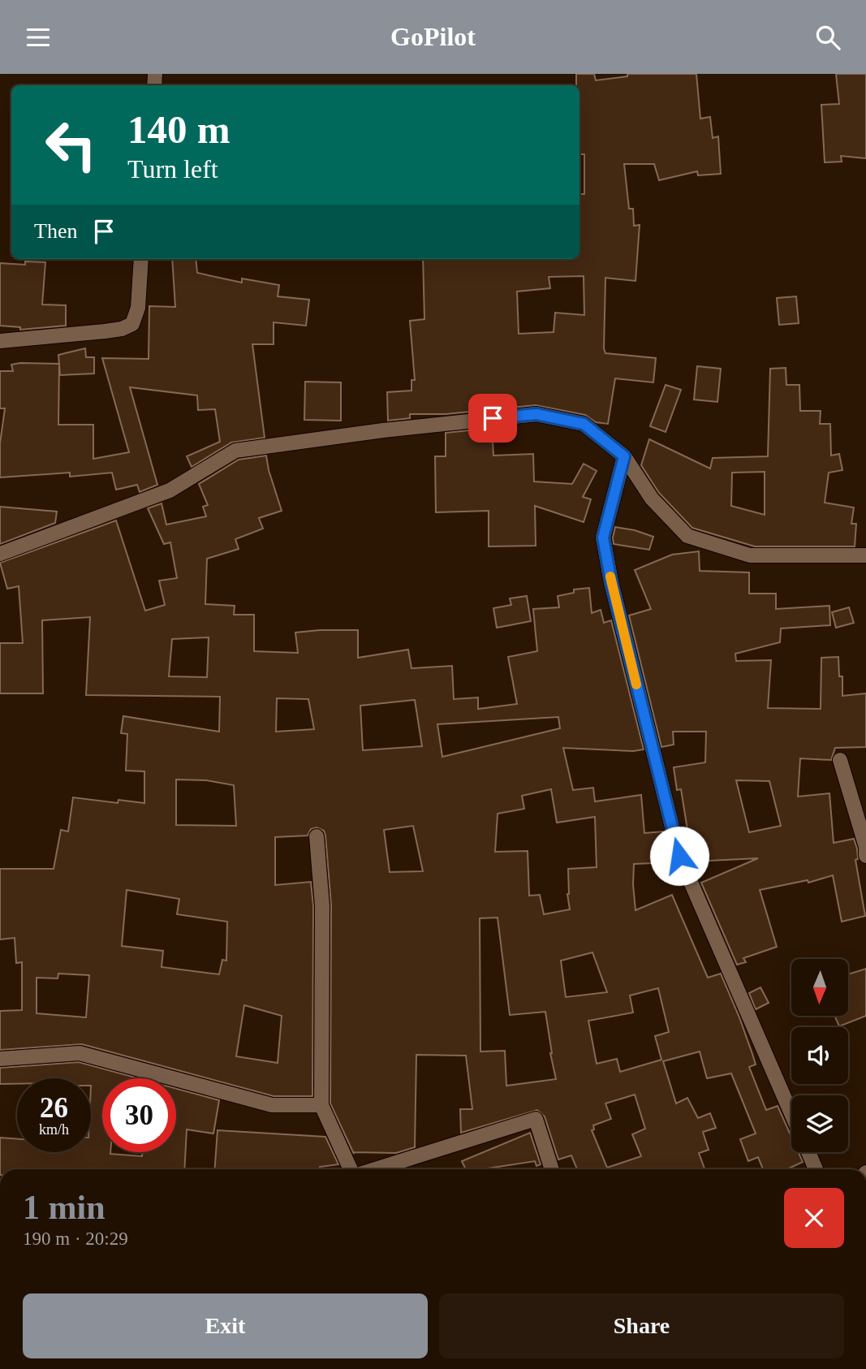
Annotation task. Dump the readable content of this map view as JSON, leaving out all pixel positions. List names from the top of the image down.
{
  "north": "bottom",
  "page": {
    "header": "GoPilot",
    "turn": ["140 m", "Turn left"],
    "then": "Then",
    "speed": "26 km/h",
    "limit": "30",
    "heading": ["1 min", "190 m · 20:29"],
    "buttons": ["Exit", "Share"]
  }
}
